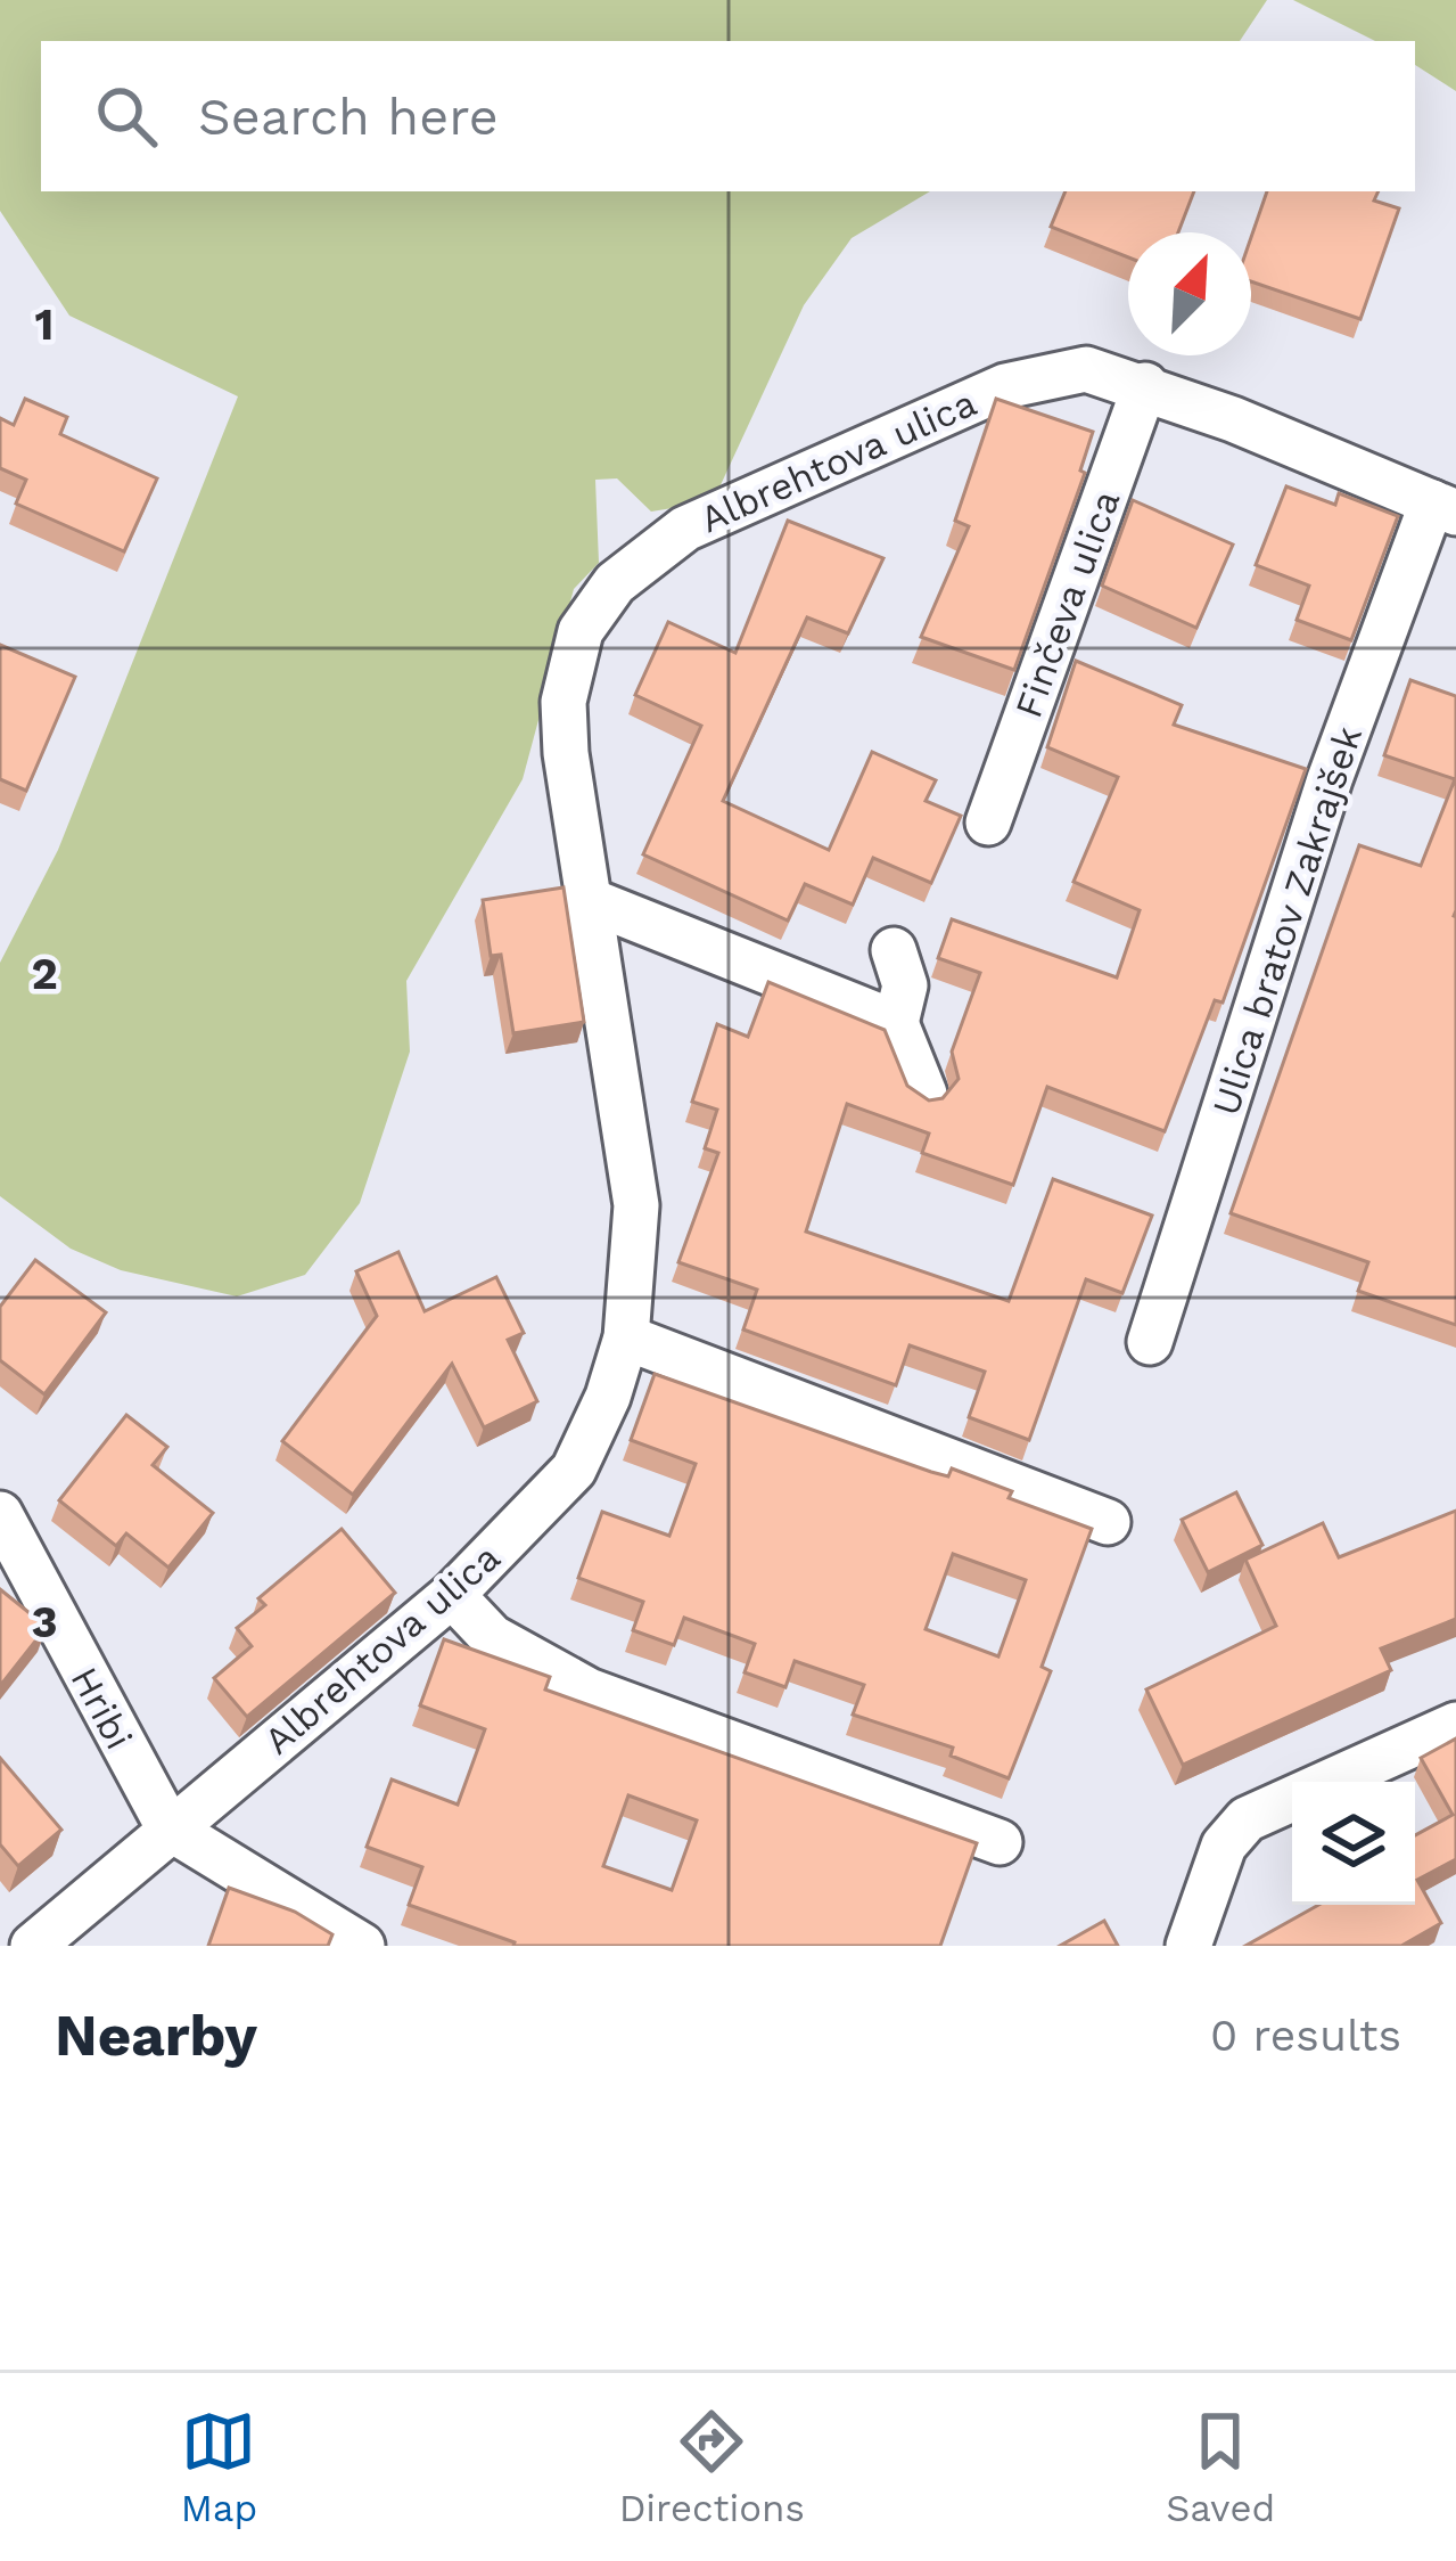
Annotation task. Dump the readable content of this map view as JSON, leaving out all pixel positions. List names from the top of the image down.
{
  "streets": {
    "street": [
      "Albrehtova ulica",
      "Finčeva ulica",
      "Ulica bratov Zakrajšek",
      "Hribi"
    ]
  },
  "crossings": [
    ["Albrehtova ulica", "Finčeva ulica"],
    ["Albrehtova ulica", "Ulica bratov Zakrajšek"],
    ["Albrehtova ulica", "Hribi"]
  ],
  "north": "top right",
  "page": {
    "search": "Search here",
    "heading": ["Nearby", "0 results"],
    "nav": ["Map", "Directions", "Saved"]
  },
  "grid": {
    "rows": ["1", "2", "3"]
  }
}
